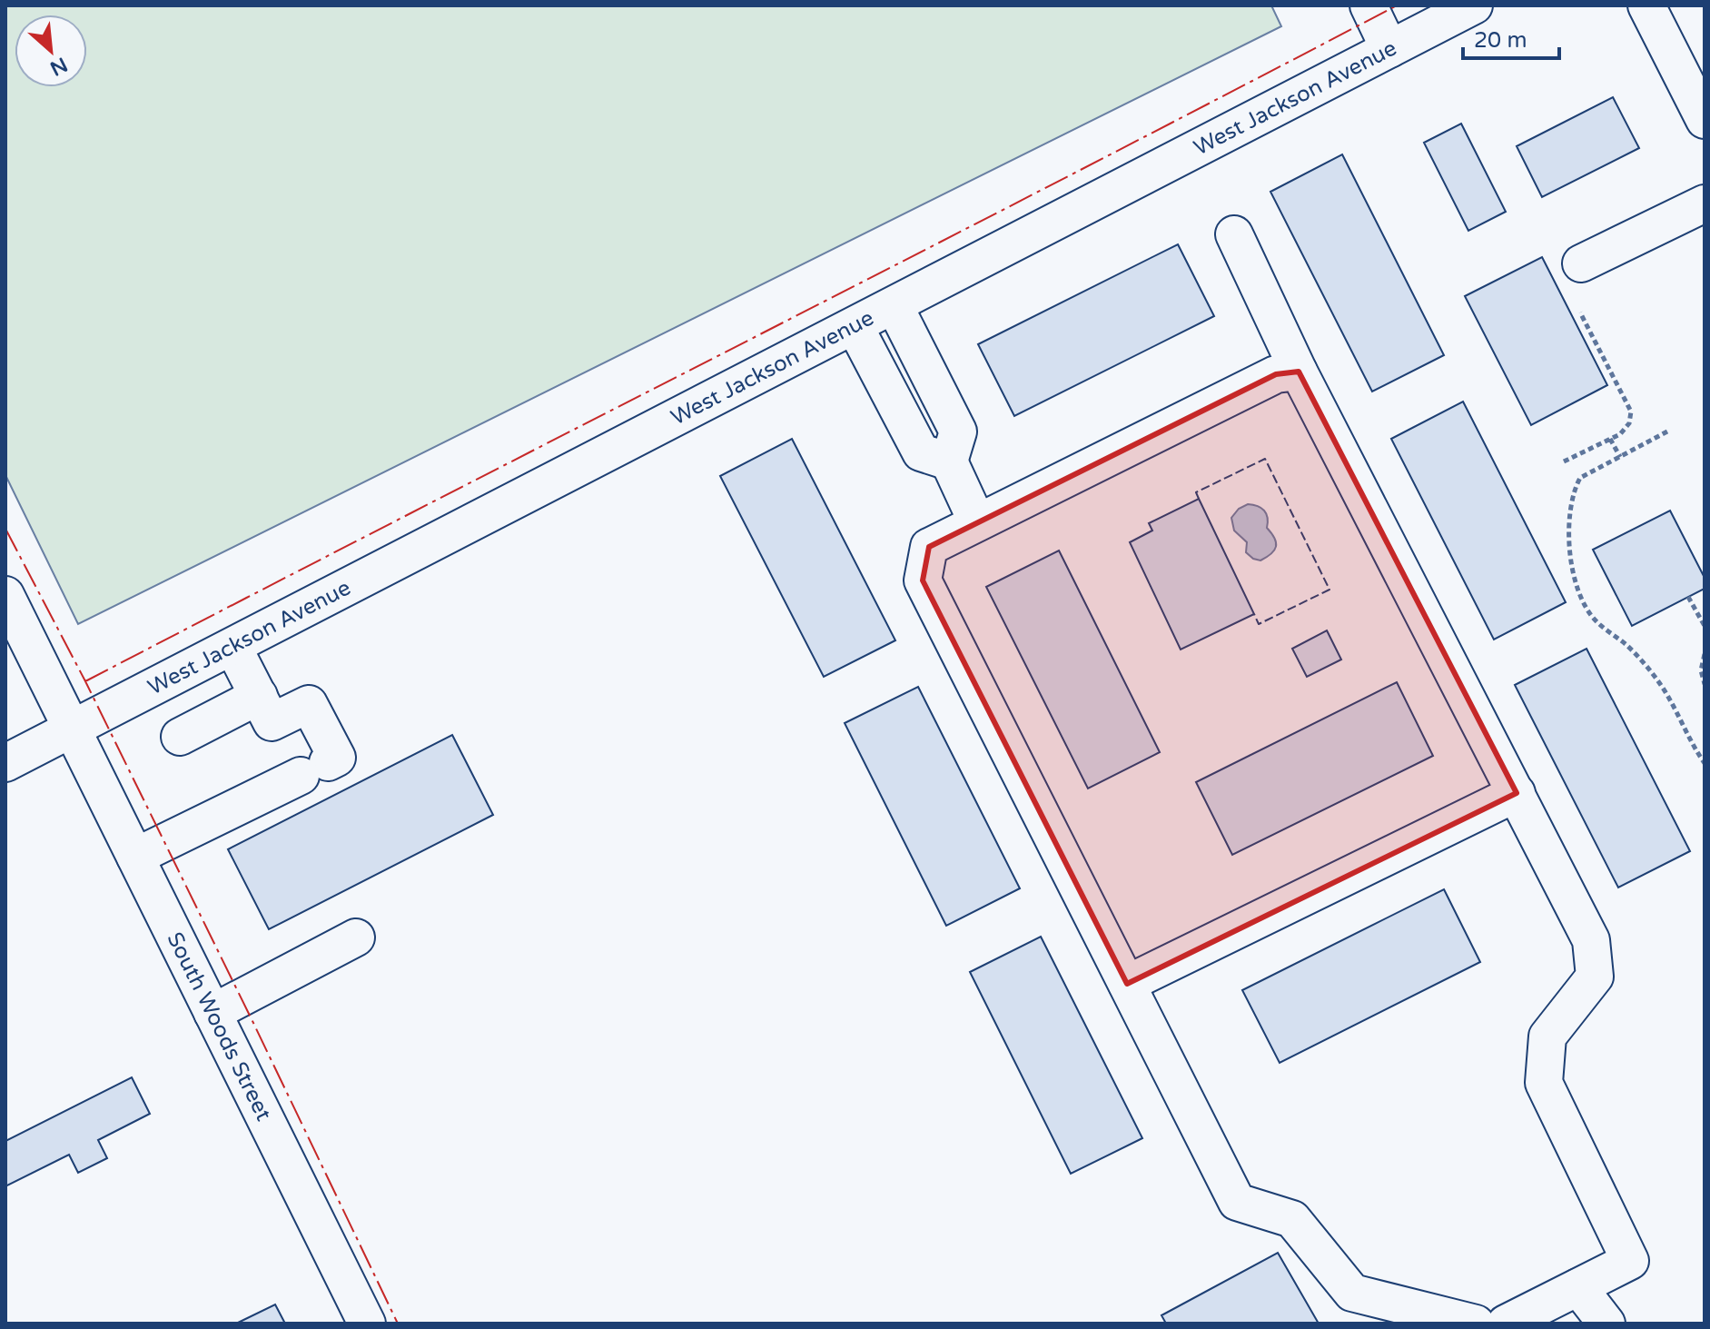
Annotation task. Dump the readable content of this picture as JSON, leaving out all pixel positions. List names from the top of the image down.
{
  "streets": {
    "street": ["West Jackson Avenue", "South Woods Street"]
  },
  "crossings": [
    ["West Jackson Avenue", "South Woods Street"]
  ],
  "scale_bar": "20 m",
  "north": "bottom right"
}
